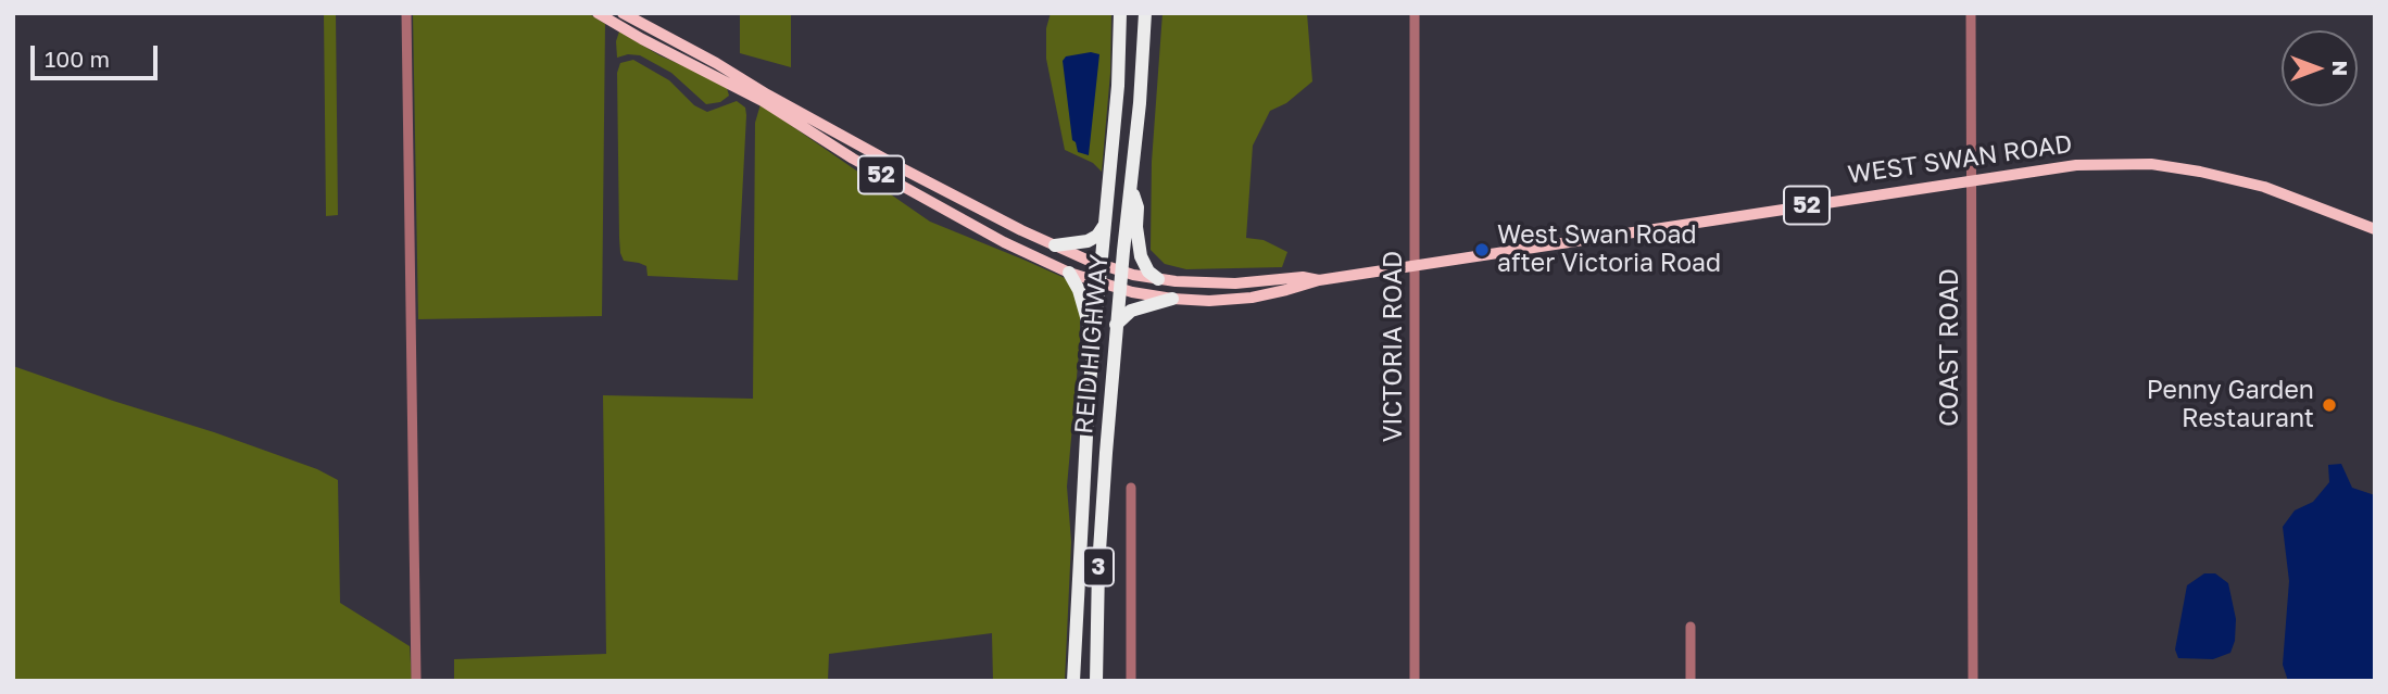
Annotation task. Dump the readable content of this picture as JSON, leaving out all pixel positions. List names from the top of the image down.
{
  "streets": {
    "highway": ["REID HIGHWAY", "3"],
    "main road": ["WEST SWAN ROAD", "52"],
    "street": ["VICTORIA ROAD", "COAST ROAD"]
  },
  "crossings": [
    ["WEST SWAN ROAD", "REID HIGHWAY"],
    ["WEST SWAN ROAD", "VICTORIA ROAD"],
    ["WEST SWAN ROAD", "COAST ROAD"]
  ],
  "places": ["West Swan Road after Victoria Road", "Penny Garden Restaurant"],
  "scale_bar": "100 m",
  "north": "right"
}
